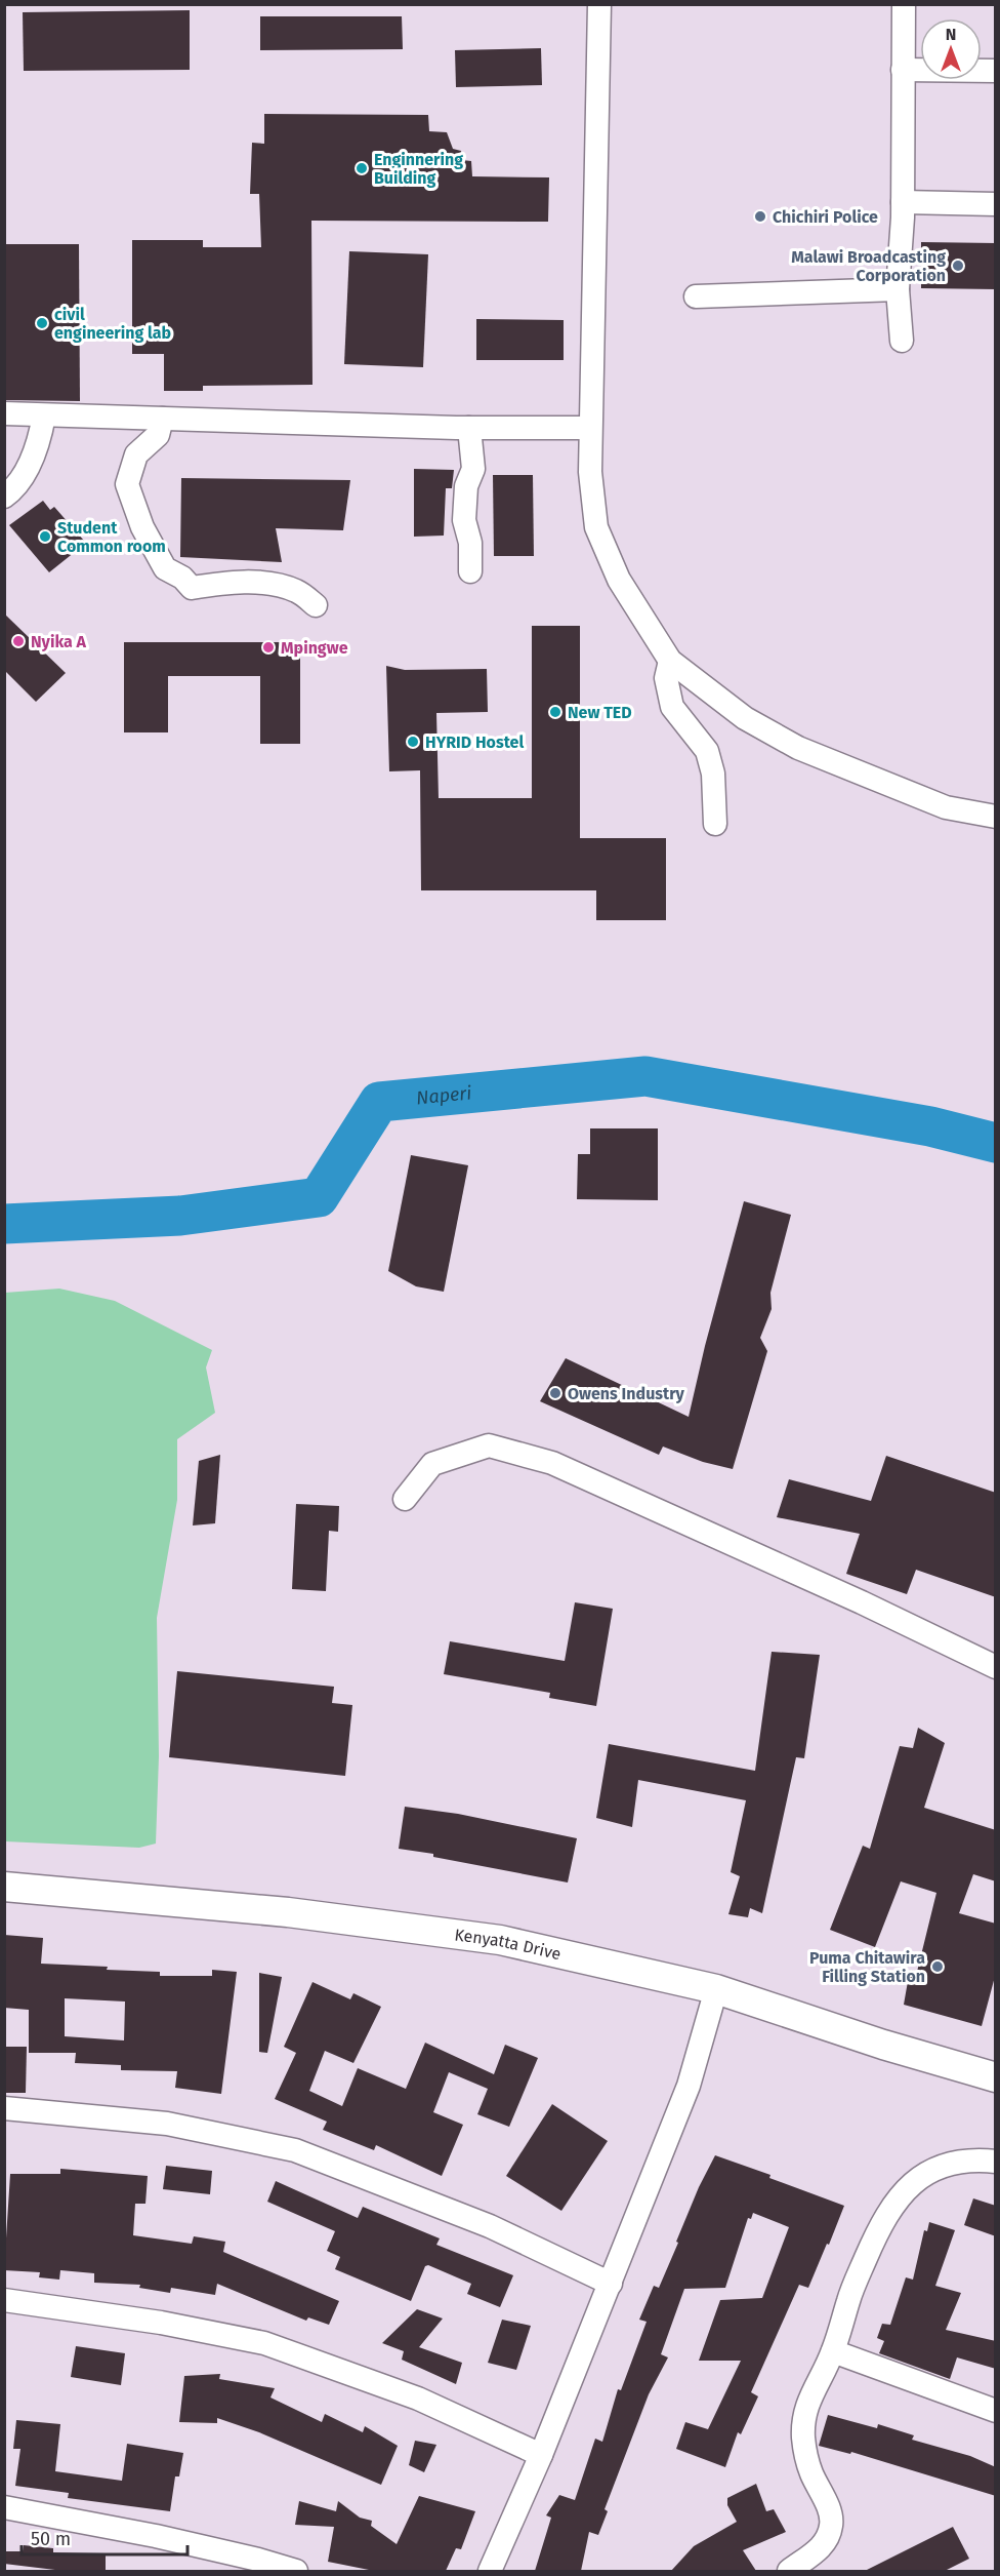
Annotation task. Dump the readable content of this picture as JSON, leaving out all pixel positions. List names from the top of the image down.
{
  "streets": {
    "main road": ["Kenyatta Drive"]
  },
  "water": ["Naperi"],
  "places": [
    "Enginnering Building",
    "Chichiri Police",
    "Malawi Broadcasting Corporation",
    "civil engineering lab",
    "Student Common room",
    "Nyika A",
    "Mpingwe",
    "New TED",
    "HYRID Hostel",
    "Owens Industry",
    "Puma Chitawira Filling Station"
  ],
  "scale_bar": "50 m",
  "north": "top"
}
